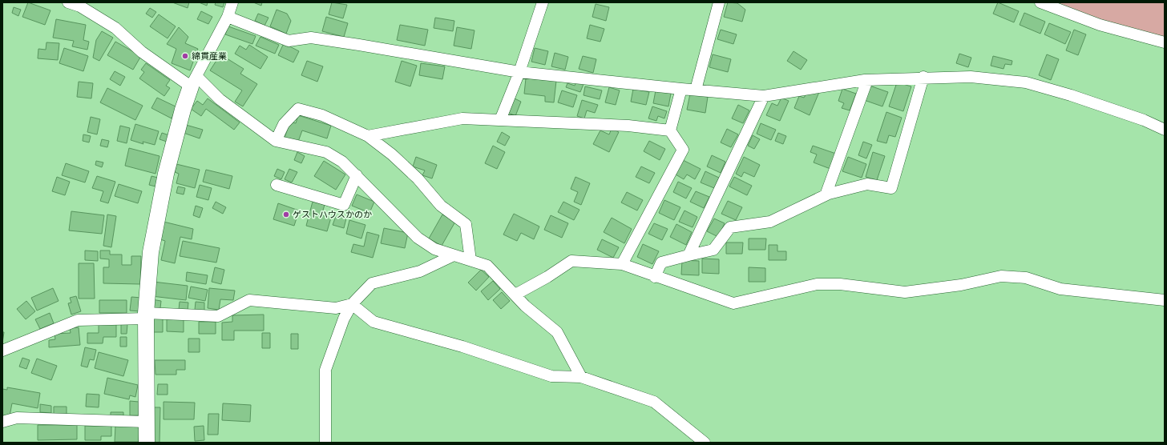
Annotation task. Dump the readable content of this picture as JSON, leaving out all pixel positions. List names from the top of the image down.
{
  "places": ["綿貫産業", "ゲストハウスかのか"]
}
